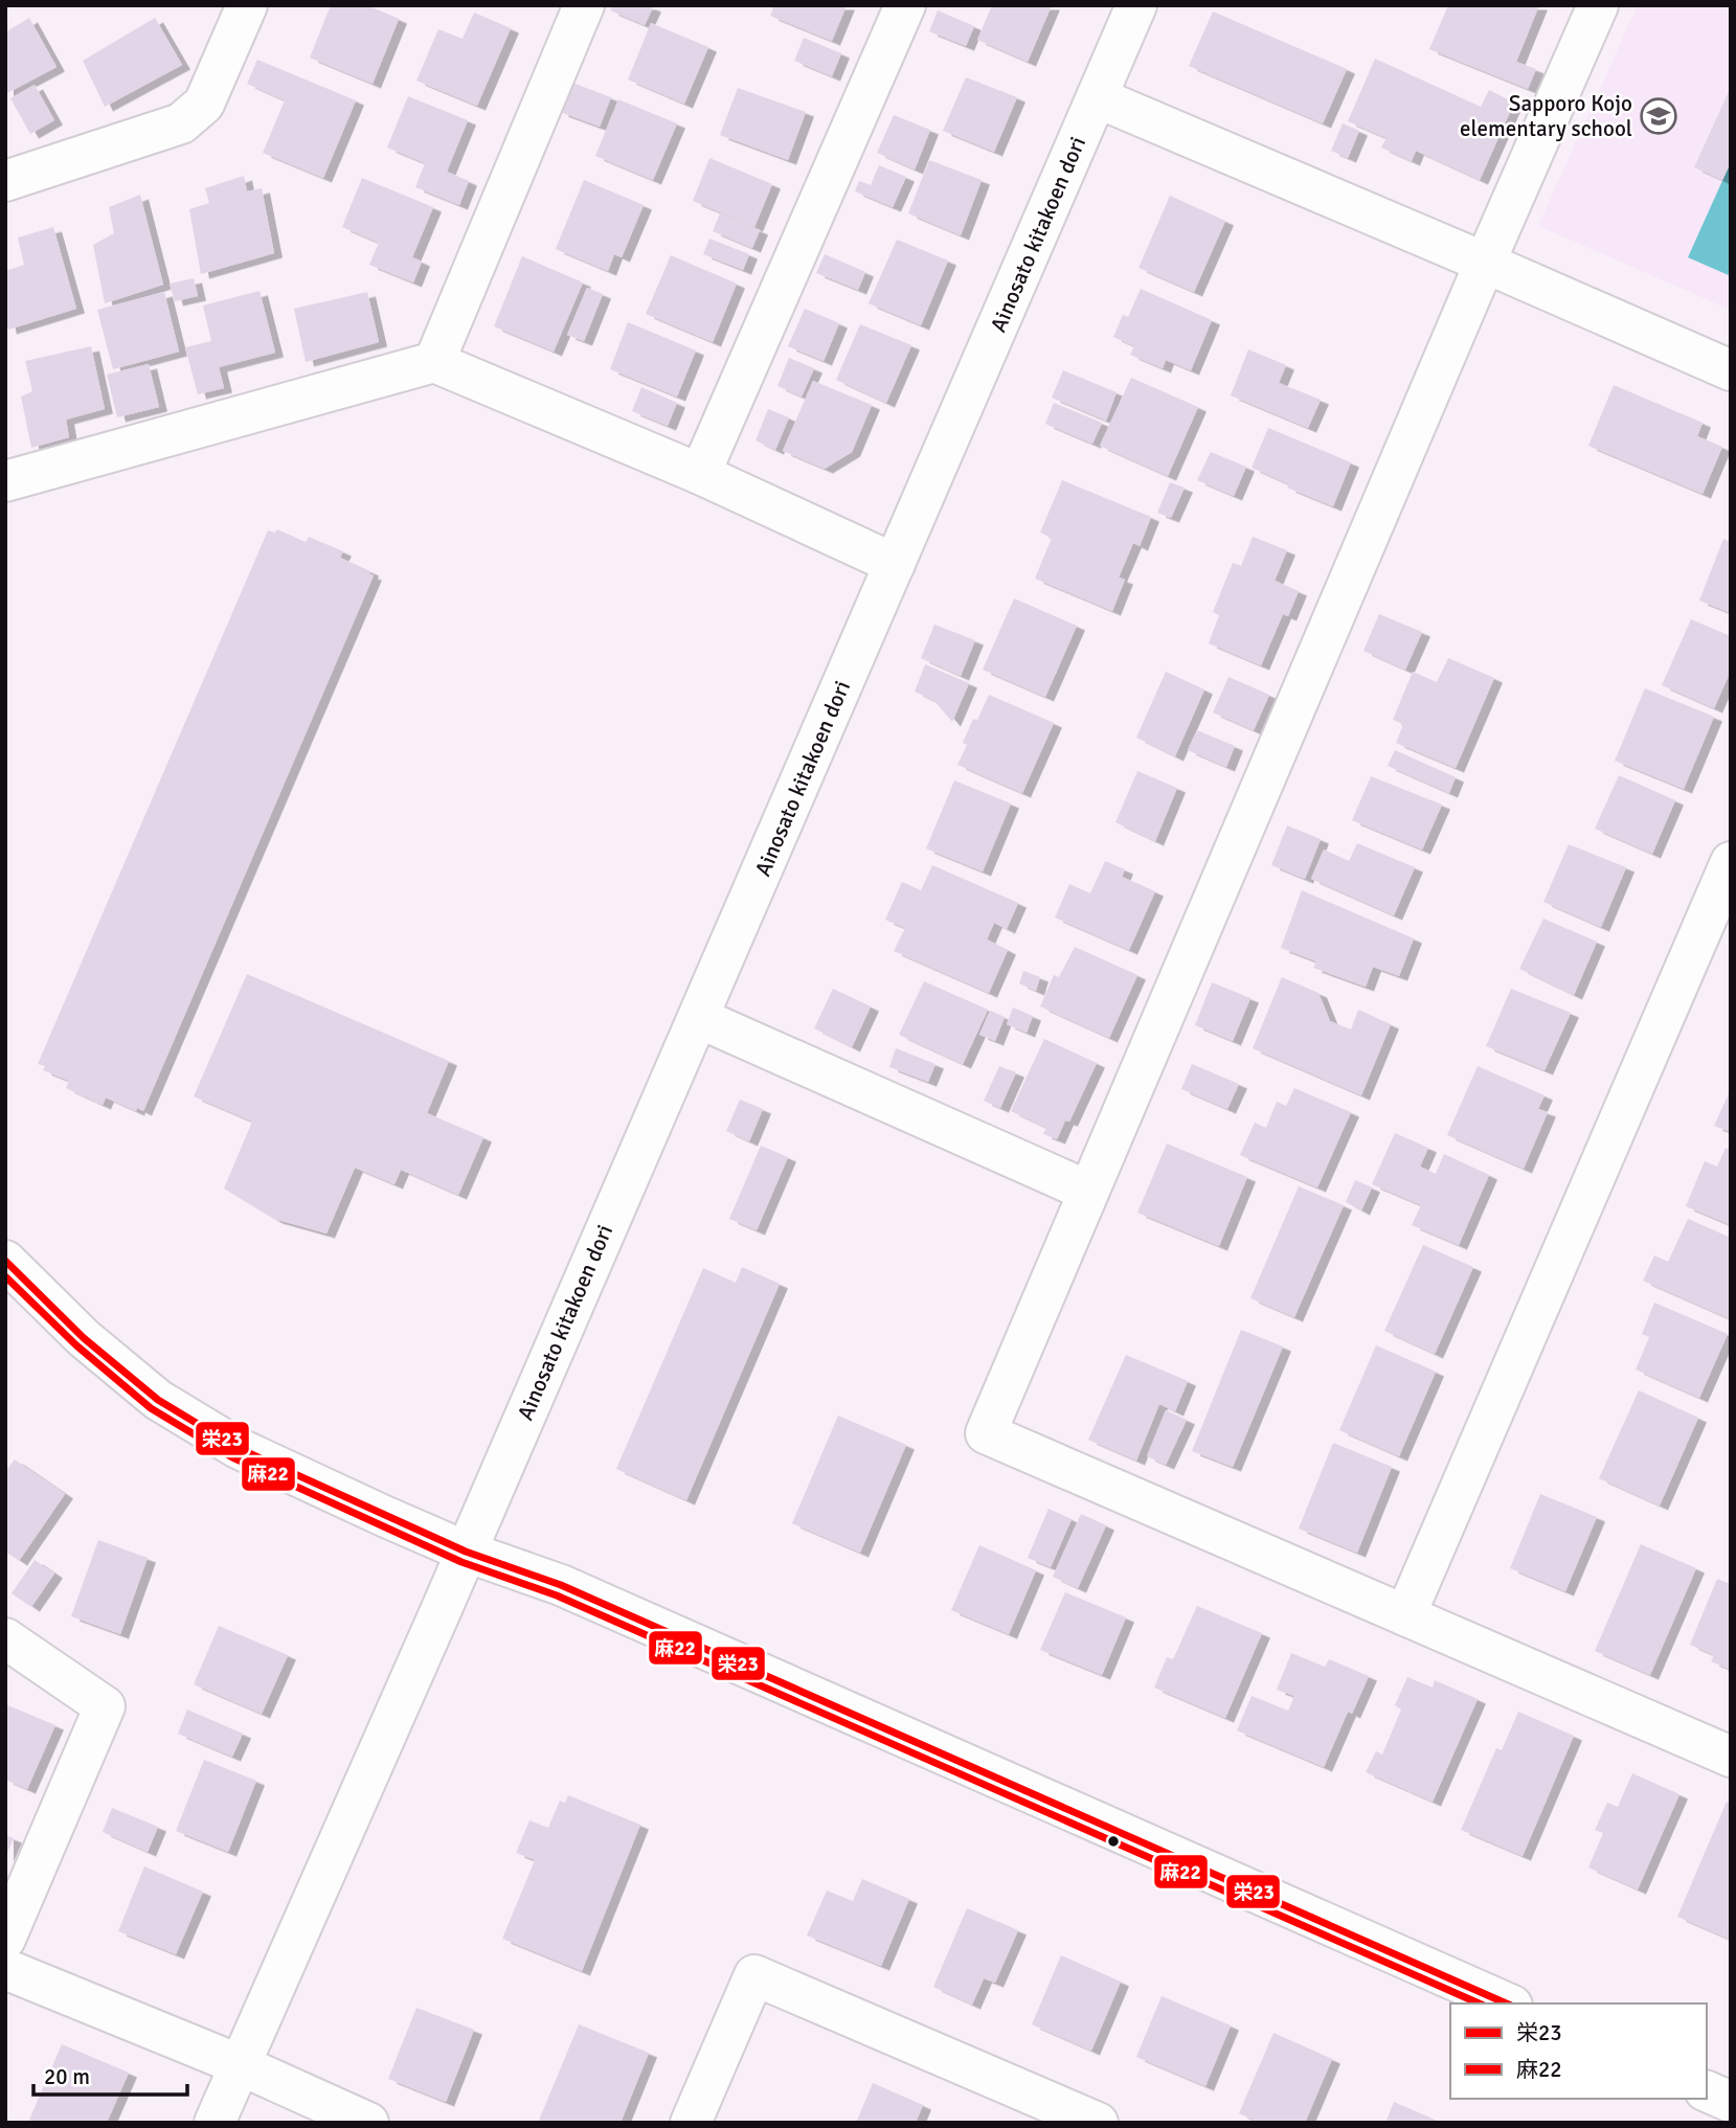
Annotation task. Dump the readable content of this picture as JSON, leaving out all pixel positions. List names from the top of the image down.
{
  "streets": {
    "street": ["Ainosato kitakoen dori"]
  },
  "places": {
    "school or university": ["Sapporo Kojo elementary school"]
  },
  "lines": ["transit line 栄23", "transit line 麻22"],
  "legend": ["栄23", "麻22"],
  "scale_bar": "20 m"
}
